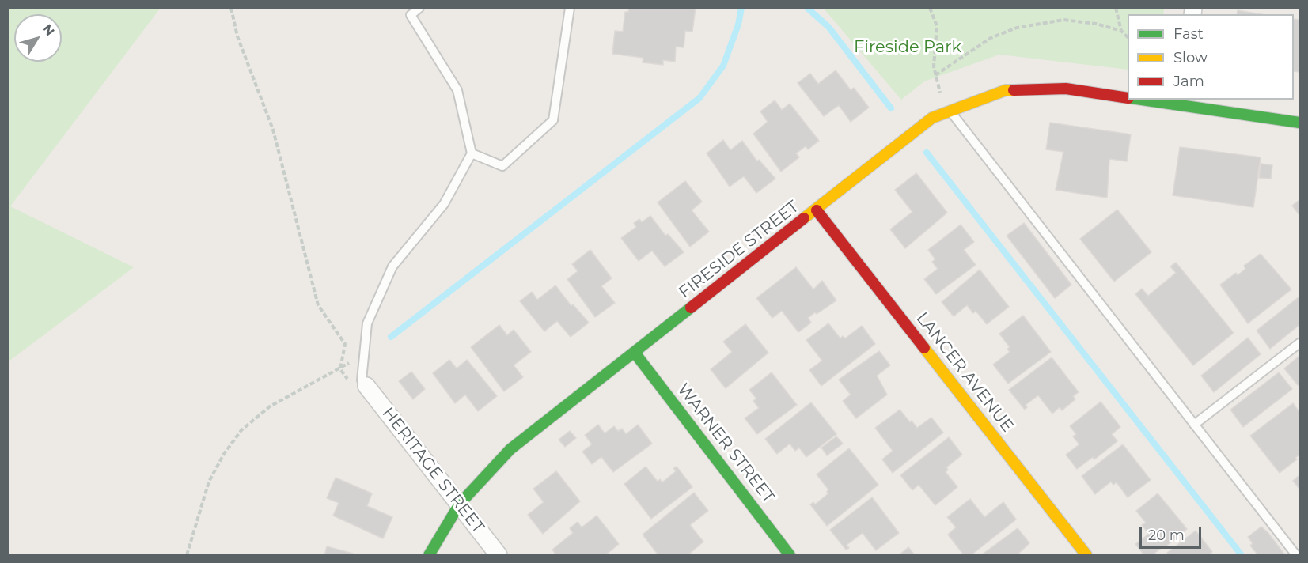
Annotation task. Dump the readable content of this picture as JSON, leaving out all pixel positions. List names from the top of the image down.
{
  "streets": {
    "street": [
      "FIRESIDE STREET",
      "LANCER AVENUE",
      "WARNER STREET",
      "HERITAGE STREET"
    ]
  },
  "crossings": [
    ["FIRESIDE STREET", "LANCER AVENUE"],
    ["FIRESIDE STREET", "WARNER STREET"],
    ["FIRESIDE STREET", "HERITAGE STREET"]
  ],
  "parks": ["Fireside Park"],
  "legend": ["Fast", "Slow", "Jam"],
  "scale_bar": "20 m",
  "north": "top right"
}
